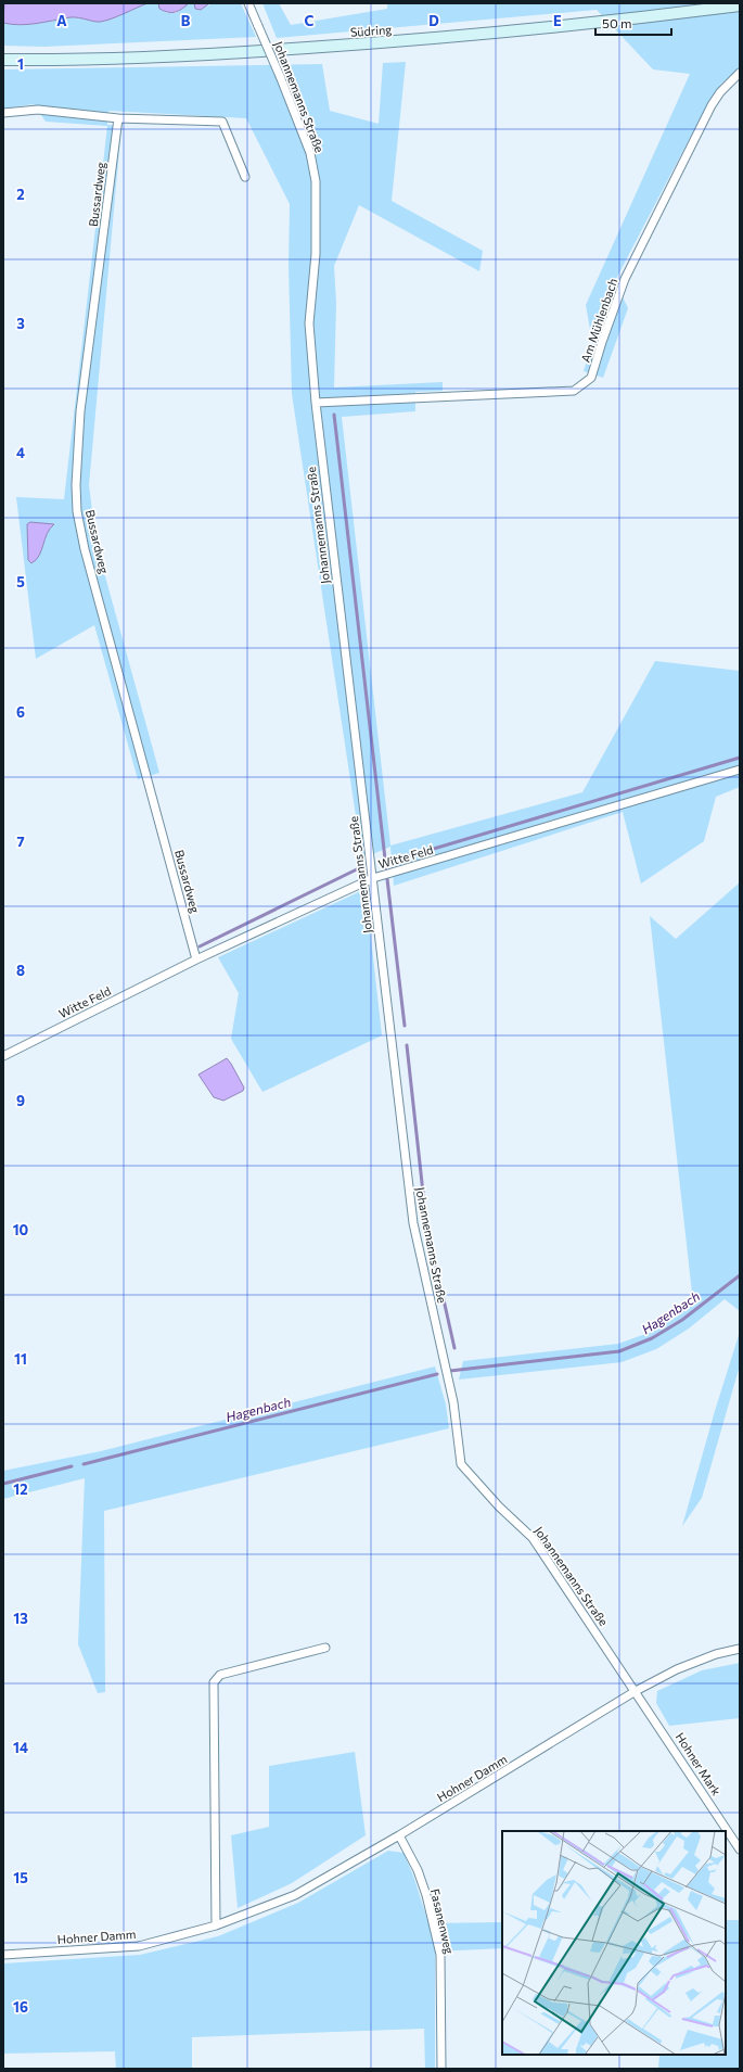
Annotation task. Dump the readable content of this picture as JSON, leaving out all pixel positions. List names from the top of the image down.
{
  "streets": {
    "main road": ["Südring"],
    "street": [
      "Johannemanns Straße",
      "Bussardweg",
      "Am Mühlenbach",
      "Witte Feld",
      "Hohner Mark",
      "Hohner Damm",
      "Fasanenweg"
    ]
  },
  "crossings": [
    ["Johannemanns Straße", "Am Mühlenbach"],
    ["Johannemanns Straße", "Witte Feld"],
    ["Johannemanns Straße", "Hohner Mark"],
    ["Johannemanns Straße", "Hohner Damm"],
    ["Bussardweg", "Witte Feld"],
    ["Hohner Mark", "Hohner Damm"],
    ["Hohner Damm", "Fasanenweg"]
  ],
  "water": ["Hagenbach"],
  "scale_bar": "50 m",
  "grid": {
    "columns": [
      "A",
      "B",
      "C",
      "D",
      "E"
    ],
    "rows": [
      "1",
      "2",
      "3",
      "4",
      "5",
      "6",
      "7",
      "8",
      "9",
      "10",
      "11",
      "12",
      "13",
      "14",
      "15",
      "16"
    ]
  }
}
